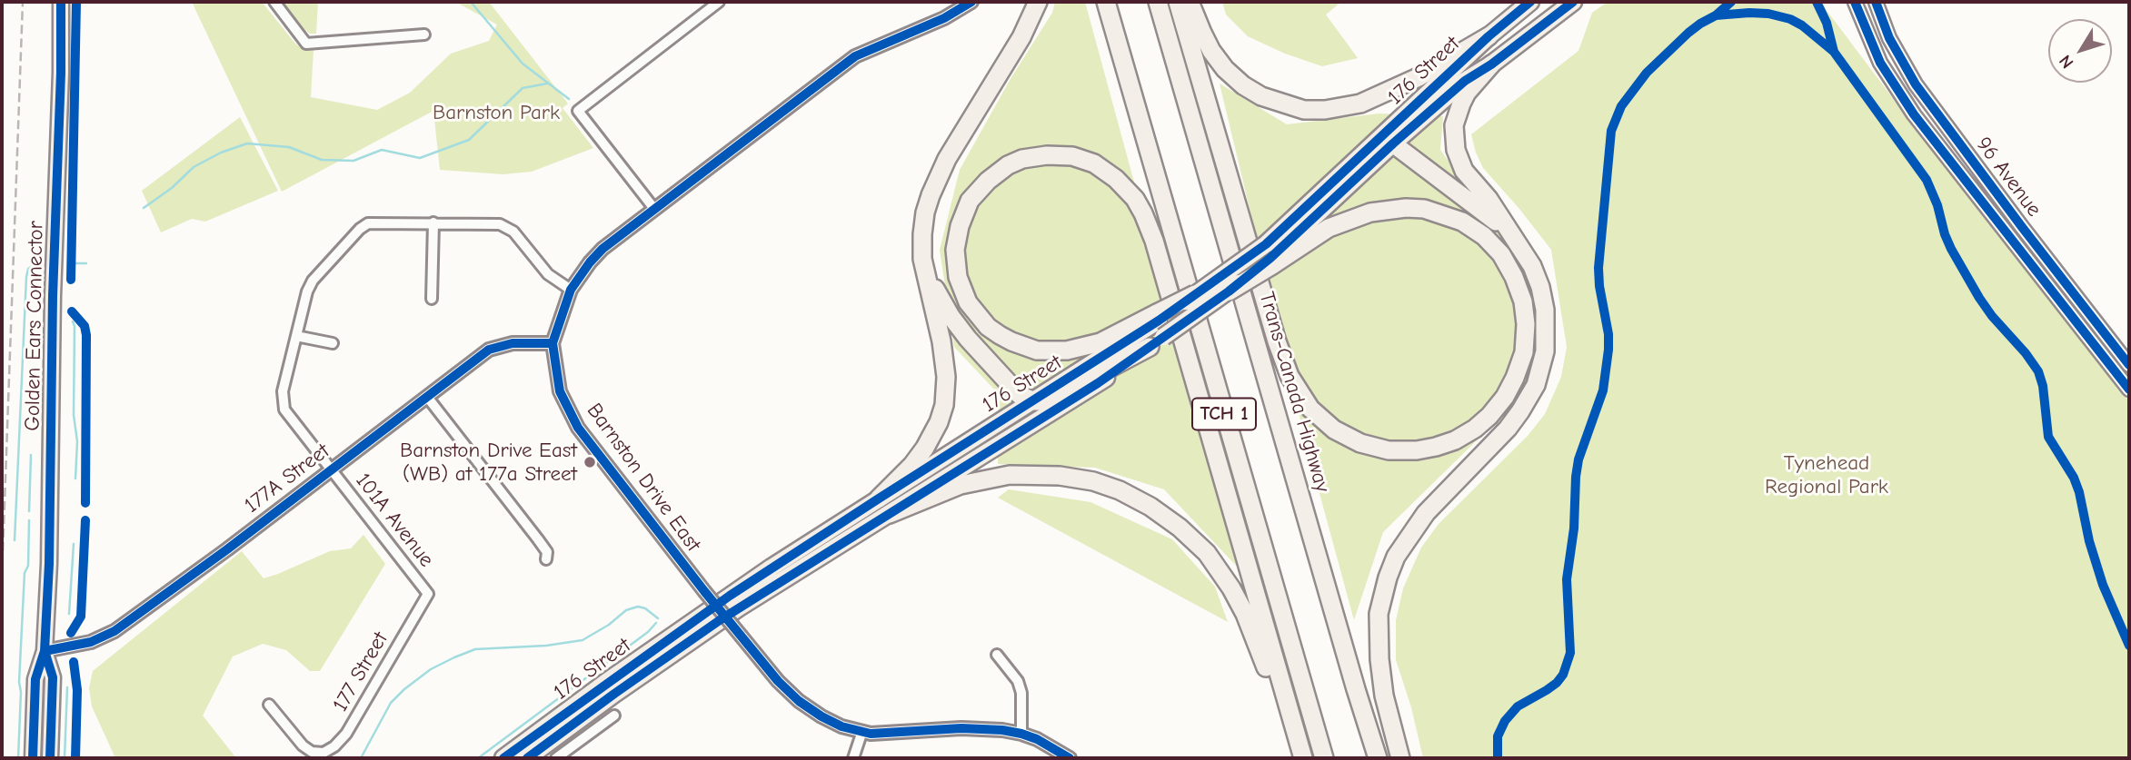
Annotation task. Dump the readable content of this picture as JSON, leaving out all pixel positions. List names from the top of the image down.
{
  "streets": {
    "highway": ["176 Street", "Trans-Canada Highway", "TCH 1"],
    "main road": ["96 Avenue", "Golden Ears Connector"],
    "street": [
      "Barnston Drive East",
      "177A Street",
      "101A Avenue",
      "177 Street"
    ]
  },
  "crossings": [
    ["Golden Ears Connector", "177A Street"],
    ["Barnston Drive East", "177A Street"],
    ["Barnston Drive East", "101A Avenue"],
    ["177A Street", "101A Avenue"],
    ["101A Avenue", "177 Street"]
  ],
  "parks": ["Barnston Park", "Tynehead Regional Park"],
  "places": ["Barnston Drive East (WB) at 177a Street"],
  "north": "bottom left"
}
